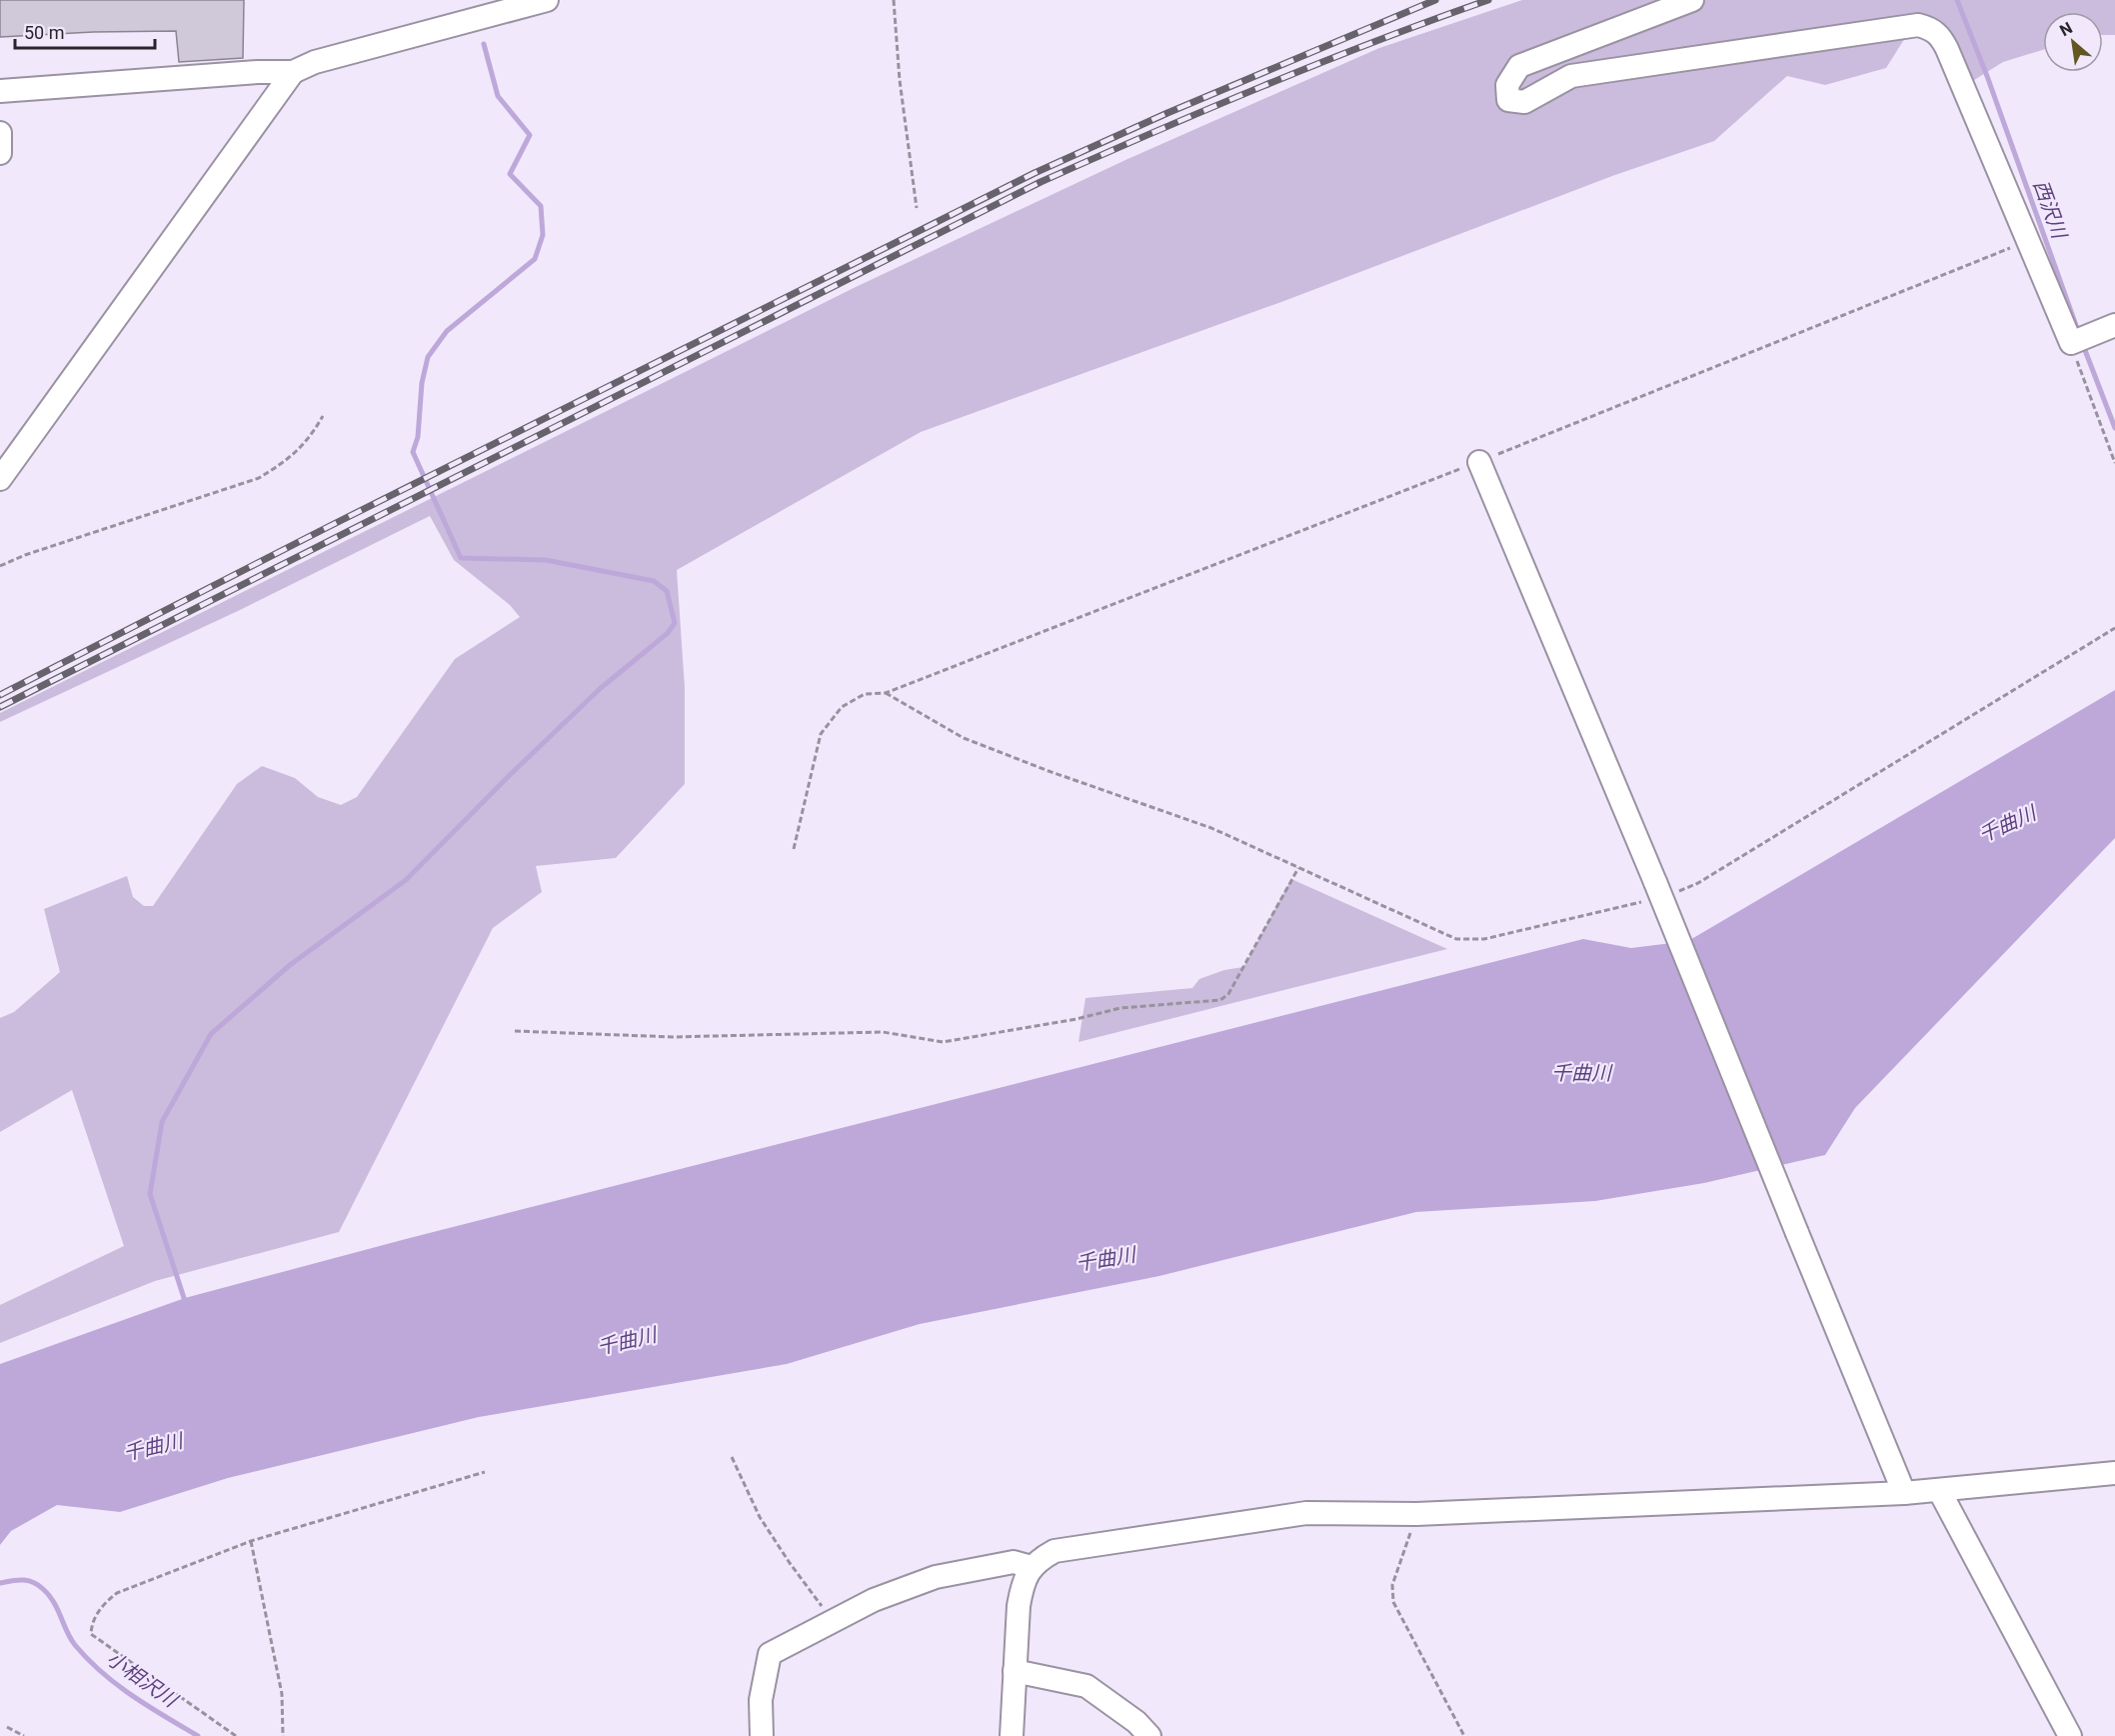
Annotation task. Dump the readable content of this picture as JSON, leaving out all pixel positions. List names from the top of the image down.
{
  "water": ["西沢川", "千曲川", "小相沢川"],
  "scale_bar": "50 m",
  "north": "top left"
}
